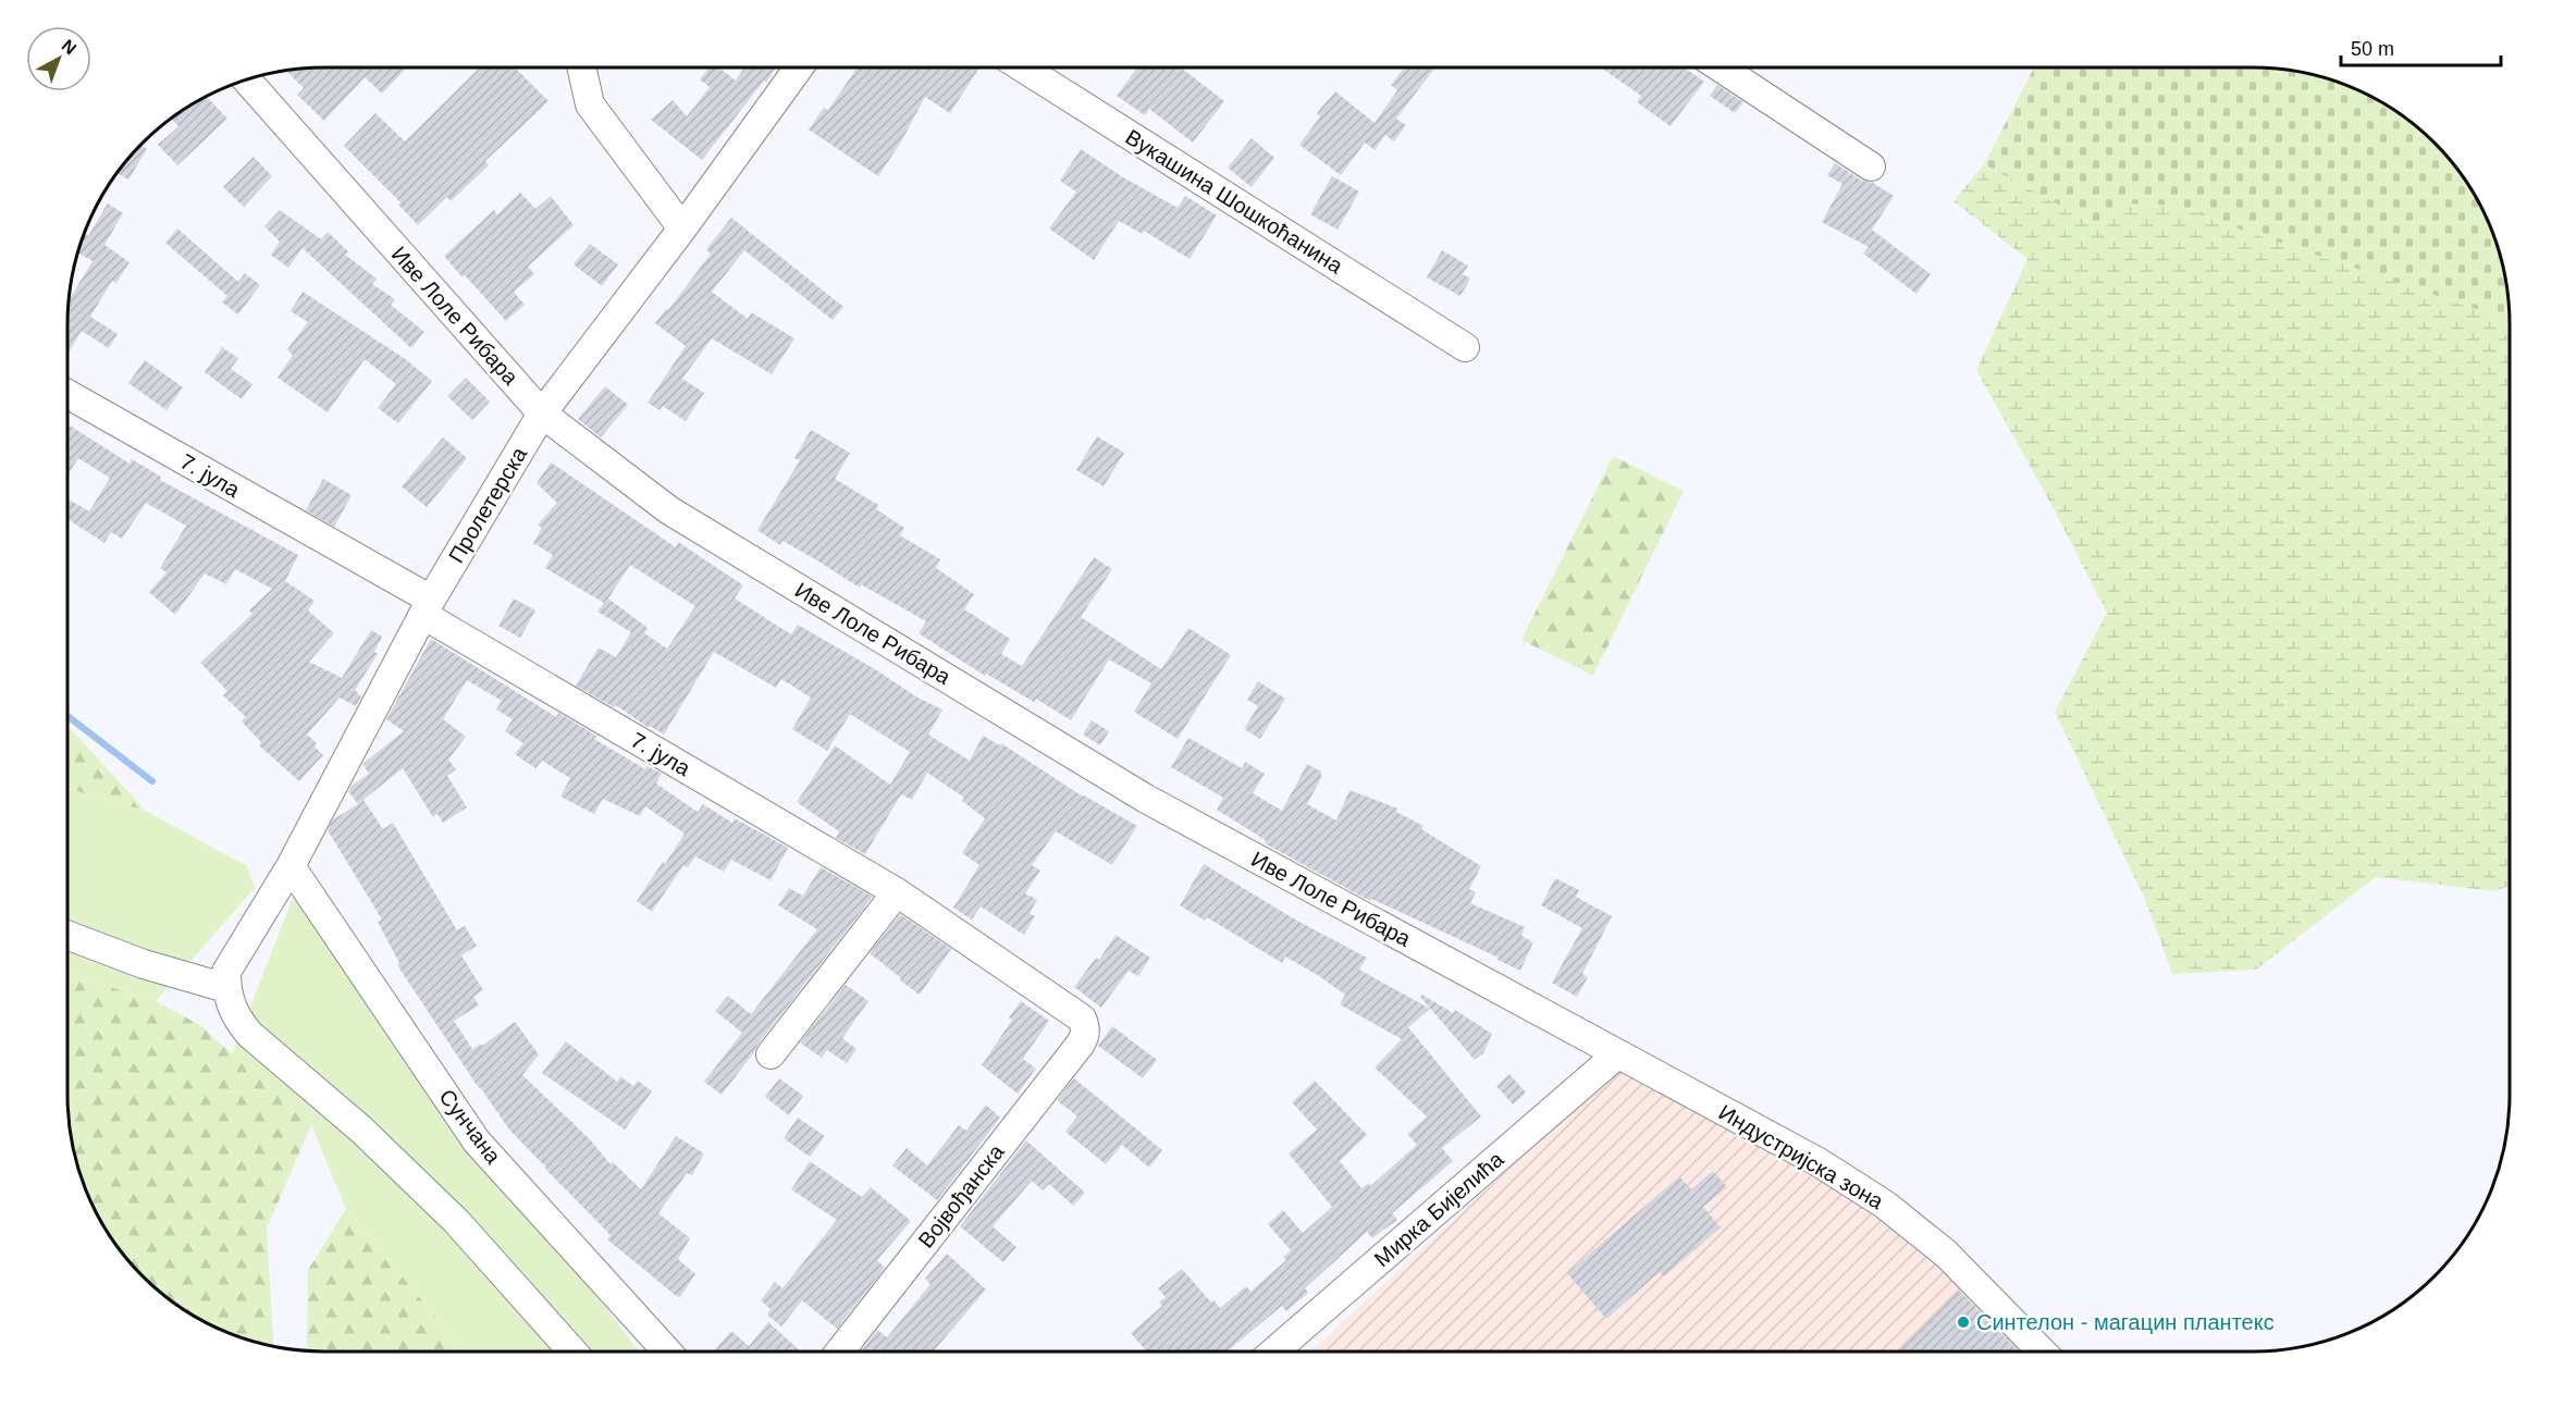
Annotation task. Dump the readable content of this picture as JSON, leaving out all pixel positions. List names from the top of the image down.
{
  "streets": {
    "street": [
      "Вукашина Шошкоћанина",
      "Иве Лоле Рибара",
      "7. јула",
      "Пролетерска",
      "Сунчана",
      "Индустријска зона",
      "Војвођанска",
      "Мирка Бијелића"
    ]
  },
  "crossings": [
    ["Иве Лоле Рибара", "Пролетерска"],
    ["Иве Лоле Рибара", "Индустријска зона"],
    ["Иве Лоле Рибара", "Мирка Бијелића"],
    ["7. јула", "Пролетерска"],
    ["7. јула", "Војвођанска"],
    ["Пролетерска", "Сунчана"],
    ["Индустријска зона", "Мирка Бијелића"]
  ],
  "places": ["Синтелон - магацин плантекс"],
  "scale_bar": "50 m",
  "north": "top right"
}
